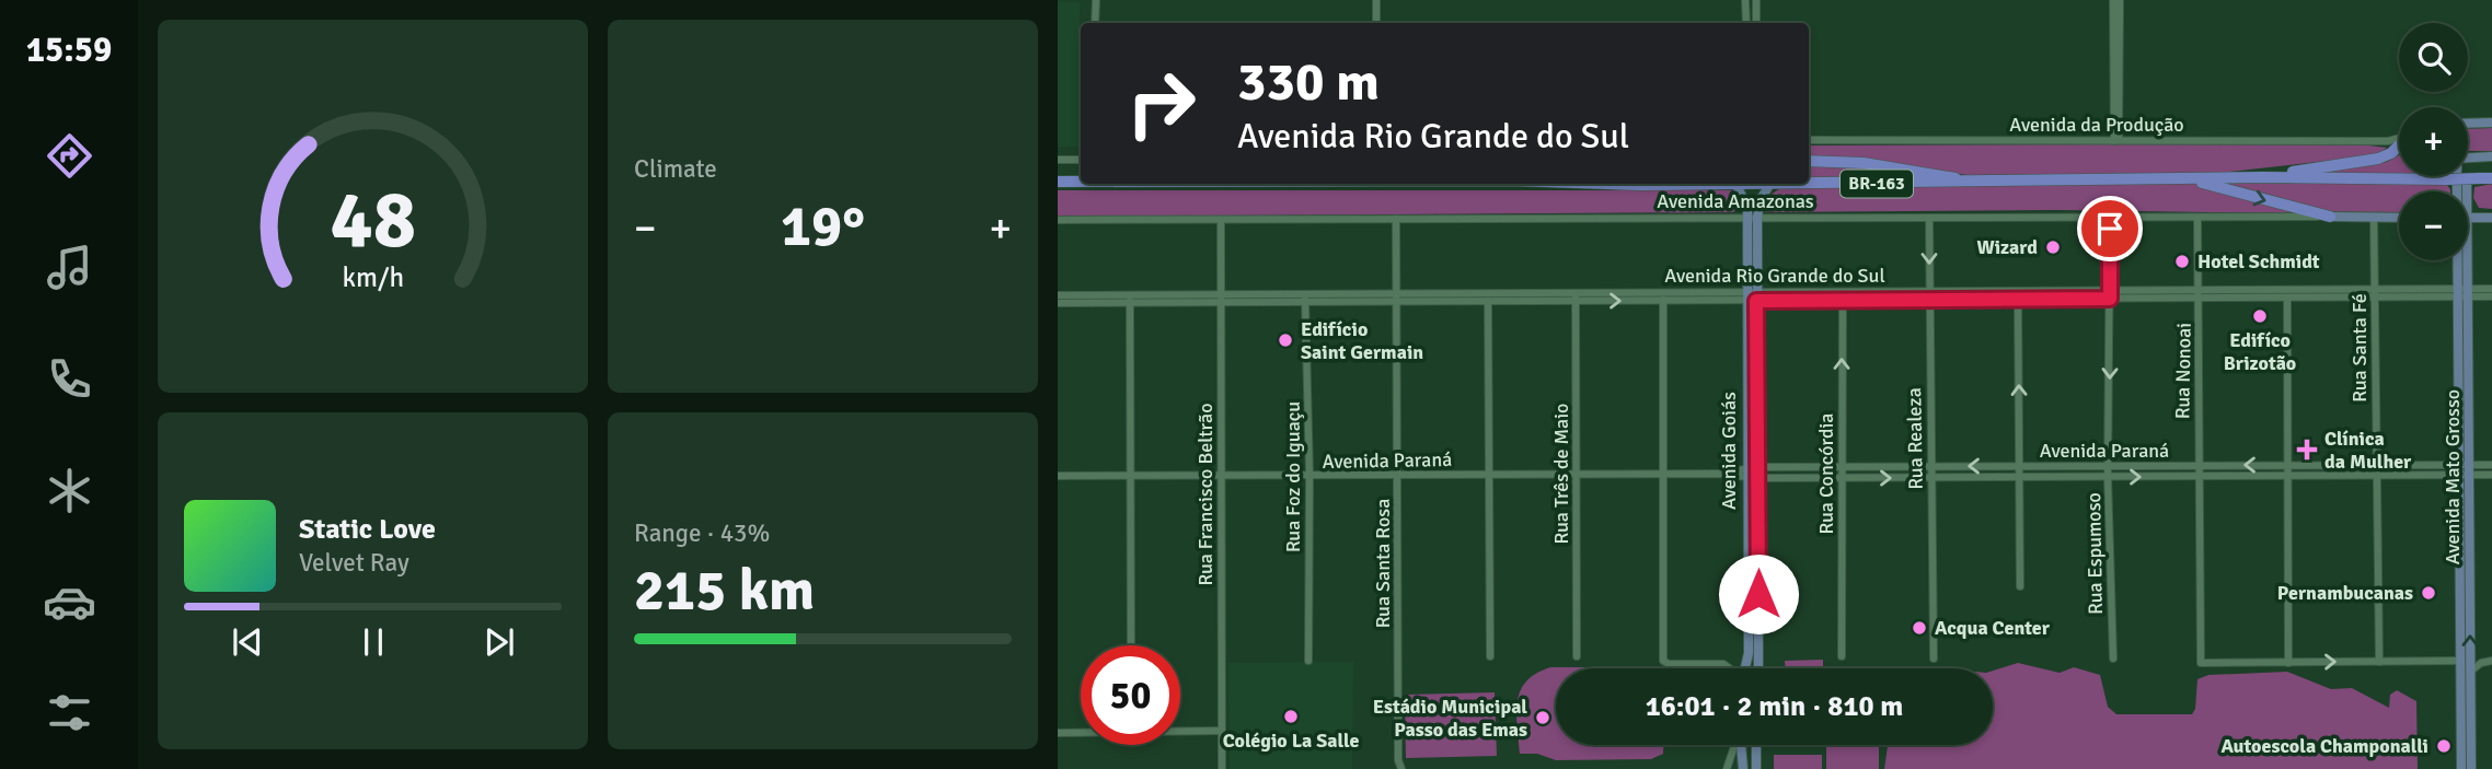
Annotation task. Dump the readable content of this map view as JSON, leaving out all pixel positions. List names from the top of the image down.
{
  "streets": {
    "highway": ["BR-163"],
    "main road": ["Avenida Amazonas", "Avenida Goiás", "Avenida Mato Grosso"],
    "street": [
      "Avenida da Produção",
      "Avenida Rio Grande do Sul",
      "Rua Santa Fé",
      "Rua Nonoai",
      "Rua Realeza",
      "Avenida Paraná",
      "Rua Três de Maio",
      "Rua Concórdia",
      "Rua Foz do Iguaçu",
      "Rua Francisco Beltrão",
      "Rua Espumoso",
      "Rua Santa Rosa"
    ]
  },
  "crossings": [
    ["Avenida Amazonas", "Rua Santa Fé"],
    ["Avenida Amazonas", "Rua Nonoai"],
    ["Avenida Amazonas", "Rua Realeza"],
    ["Avenida Amazonas", "Avenida Goiás"],
    ["Avenida Amazonas", "Rua Francisco Beltrão"],
    ["Avenida Amazonas", "Rua Espumoso"],
    ["Avenida Amazonas", "Rua Santa Rosa"],
    ["Avenida Rio Grande do Sul", "Rua Santa Fé"],
    ["Avenida Rio Grande do Sul", "Rua Nonoai"],
    ["Avenida Rio Grande do Sul", "Rua Realeza"],
    ["Avenida Rio Grande do Sul", "Avenida Goiás"],
    ["Avenida Rio Grande do Sul", "Rua Três de Maio"],
    ["Avenida Rio Grande do Sul", "Rua Concórdia"],
    ["Avenida Rio Grande do Sul", "Rua Foz do Iguaçu"],
    ["Avenida Rio Grande do Sul", "Avenida Mato Grosso"],
    ["Avenida Rio Grande do Sul", "Rua Francisco Beltrão"],
    ["Avenida Rio Grande do Sul", "Rua Espumoso"],
    ["Avenida Rio Grande do Sul", "Rua Santa Rosa"],
    ["Rua Santa Fé", "Avenida Paraná"],
    ["Rua Nonoai", "Avenida Paraná"],
    ["Rua Realeza", "Avenida Paraná"],
    ["Avenida Goiás", "Avenida Paraná"],
    ["Avenida Paraná", "Rua Três de Maio"],
    ["Avenida Paraná", "Rua Concórdia"],
    ["Avenida Paraná", "Rua Foz do Iguaçu"],
    ["Avenida Paraná", "Avenida Mato Grosso"],
    ["Avenida Paraná", "Rua Francisco Beltrão"],
    ["Avenida Paraná", "Rua Espumoso"],
    ["Avenida Paraná", "Rua Santa Rosa"]
  ],
  "one_way": ["Rua Concórdia", "Rua Espumoso"],
  "places": {
    "other": [
      "Wizard",
      "Hotel Schmidt",
      "Edifíco Brizotão",
      "Edifício Saint Germain",
      "Pernambucanas",
      "Acqua Center",
      "Colégio La Salle",
      "Estádio Municipal Passo das Emas",
      "Autoescola Champonalli"
    ],
    "health": ["Clínica da Mulher"]
  },
  "page": {
    "tabs": "15:59",
    "tile": [
      "Climate",
      ["Range · 43%", "215 km"]
    ],
    "map_buttons": ["+", "−"],
    "turn": ["330 m", "Avenida Rio Grande do Sul"],
    "heat": ["−", "19°", "+"],
    "song": ["Static Love", "Velvet Ray"],
    "limit": "50",
    "trip": "16:01 · 2 min · 810 m",
    "gauge": ["48", "km/h"]
  }
}
